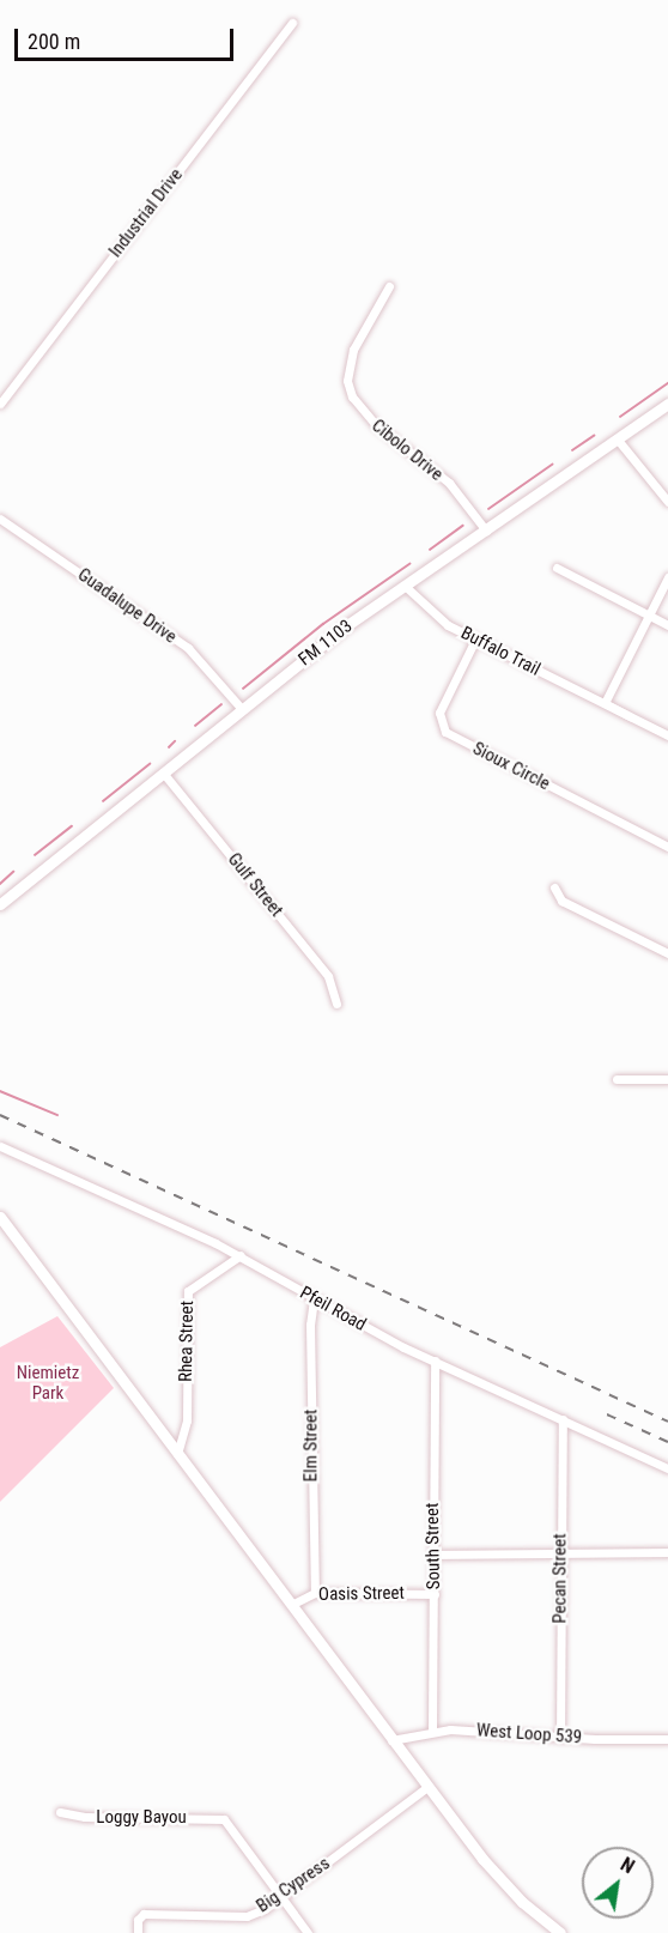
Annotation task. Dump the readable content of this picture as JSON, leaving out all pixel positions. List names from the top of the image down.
{
  "streets": {
    "main road": ["FM 1103"],
    "street": [
      "Industrial Drive",
      "Cibolo Drive",
      "Guadalupe Drive",
      "Buffalo Trail",
      "Sioux Circle",
      "Gulf Street",
      "Pfeil Road",
      "Rhea Street",
      "Elm Street",
      "South Street",
      "Pecan Street",
      "Oasis Street",
      "West Loop 539",
      "Loggy Bayou",
      "Big Cypress"
    ]
  },
  "crossings": [
    ["Cibolo Drive", "FM 1103"],
    ["Guadalupe Drive", "FM 1103"],
    ["FM 1103", "Buffalo Trail"],
    ["FM 1103", "Gulf Street"],
    ["Buffalo Trail", "Sioux Circle"],
    ["Pfeil Road", "Rhea Street"],
    ["Pfeil Road", "Elm Street"],
    ["Pfeil Road", "South Street"],
    ["Pfeil Road", "Pecan Street"],
    ["Elm Street", "Oasis Street"],
    ["South Street", "Oasis Street"],
    ["South Street", "West Loop 539"],
    ["Pecan Street", "West Loop 539"],
    ["Loggy Bayou", "Big Cypress"]
  ],
  "parks": ["Niemietz Park"],
  "scale_bar": "200 m",
  "north": "top right"
}
